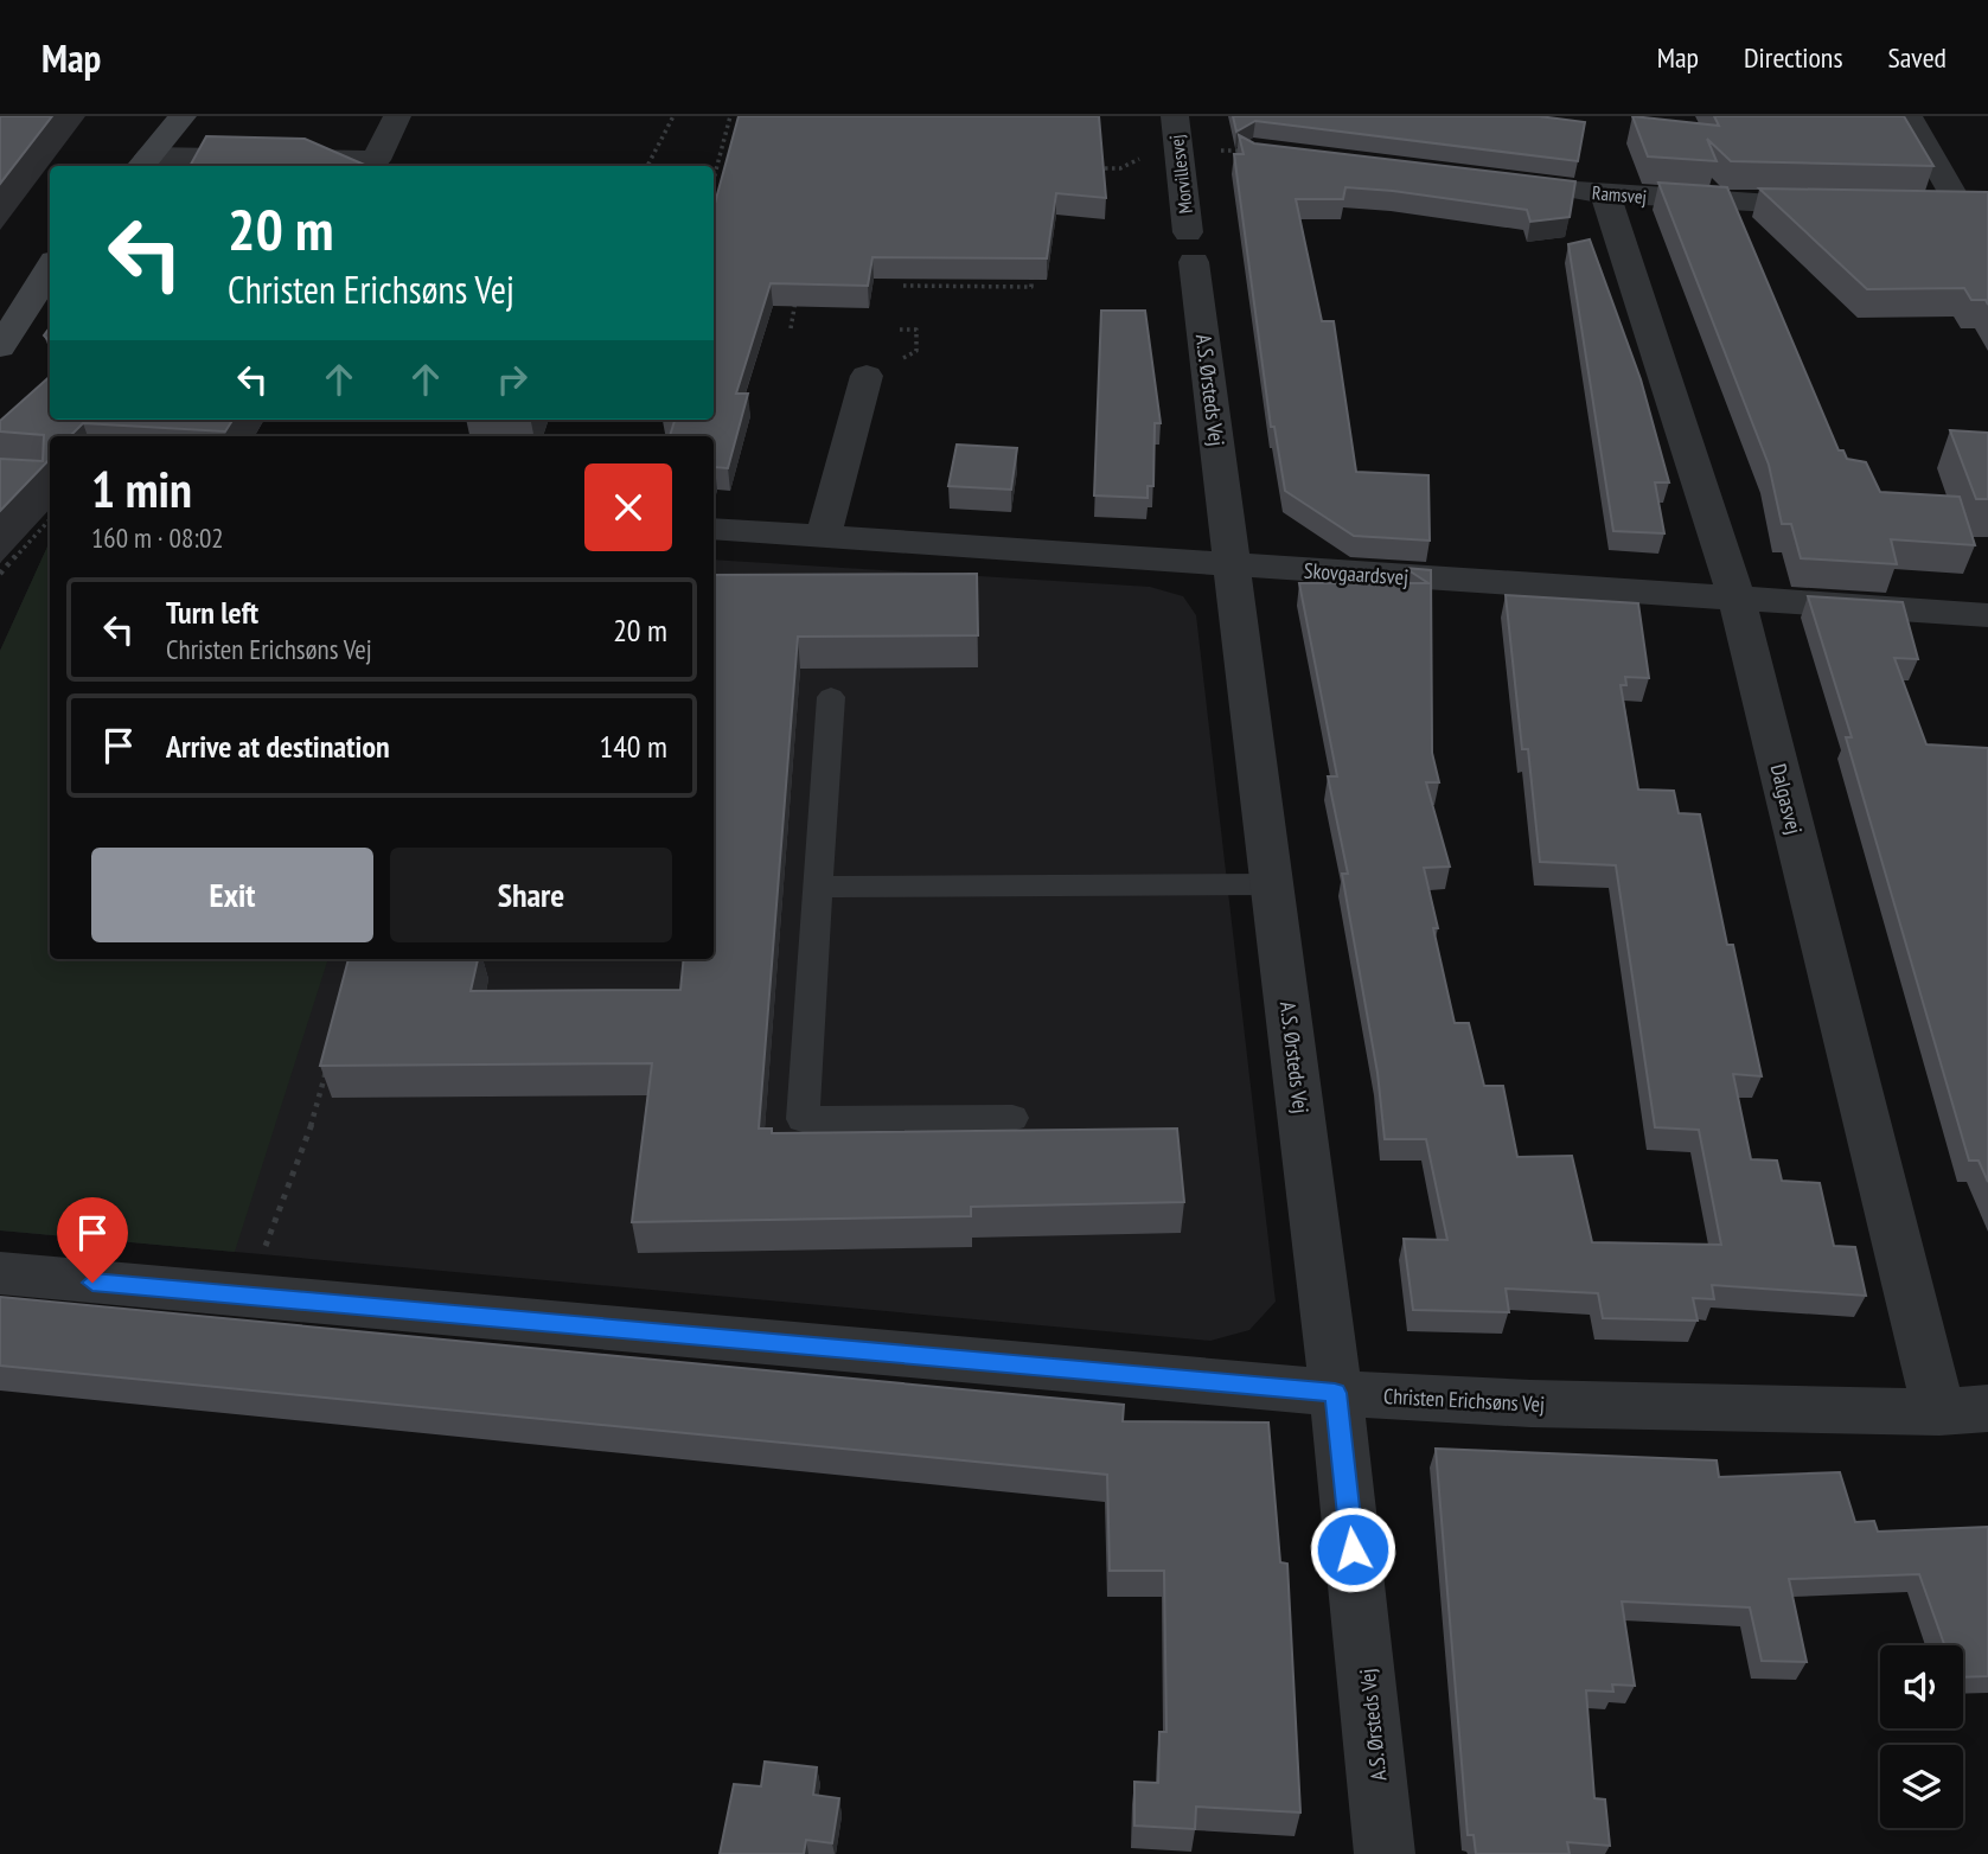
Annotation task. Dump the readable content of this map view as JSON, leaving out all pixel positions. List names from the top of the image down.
{
  "streets": {
    "street": [
      "Morvillesvej",
      "Ramsvej",
      "A.S. Ørsteds Vej",
      "Skovgaardsvej",
      "Dalgasvej",
      "Christen Erichsøns Vej"
    ]
  },
  "crossings": [
    ["Morvillesvej", "A.S. Ørsteds Vej"],
    ["Ramsvej", "Dalgasvej"],
    ["A.S. Ørsteds Vej", "Skovgaardsvej"],
    ["A.S. Ørsteds Vej", "Christen Erichsøns Vej"],
    ["Skovgaardsvej", "Dalgasvej"],
    ["Dalgasvej", "Christen Erichsøns Vej"]
  ],
  "page": {
    "header": "Map",
    "nav": ["Map", "Directions", "Saved"],
    "turn": ["20 m", "Christen Erichsøns Vej"],
    "heading": ["1 min", "160 m · 08:02"],
    "list": [
      {
        "name": "Turn left",
        "note": "Christen Erichsøns Vej",
        "value": "20 m"
      },
      {
        "name": "Arrive at destination",
        "value": "140 m"
      }
    ],
    "buttons": ["Exit", "Share"]
  }
}
